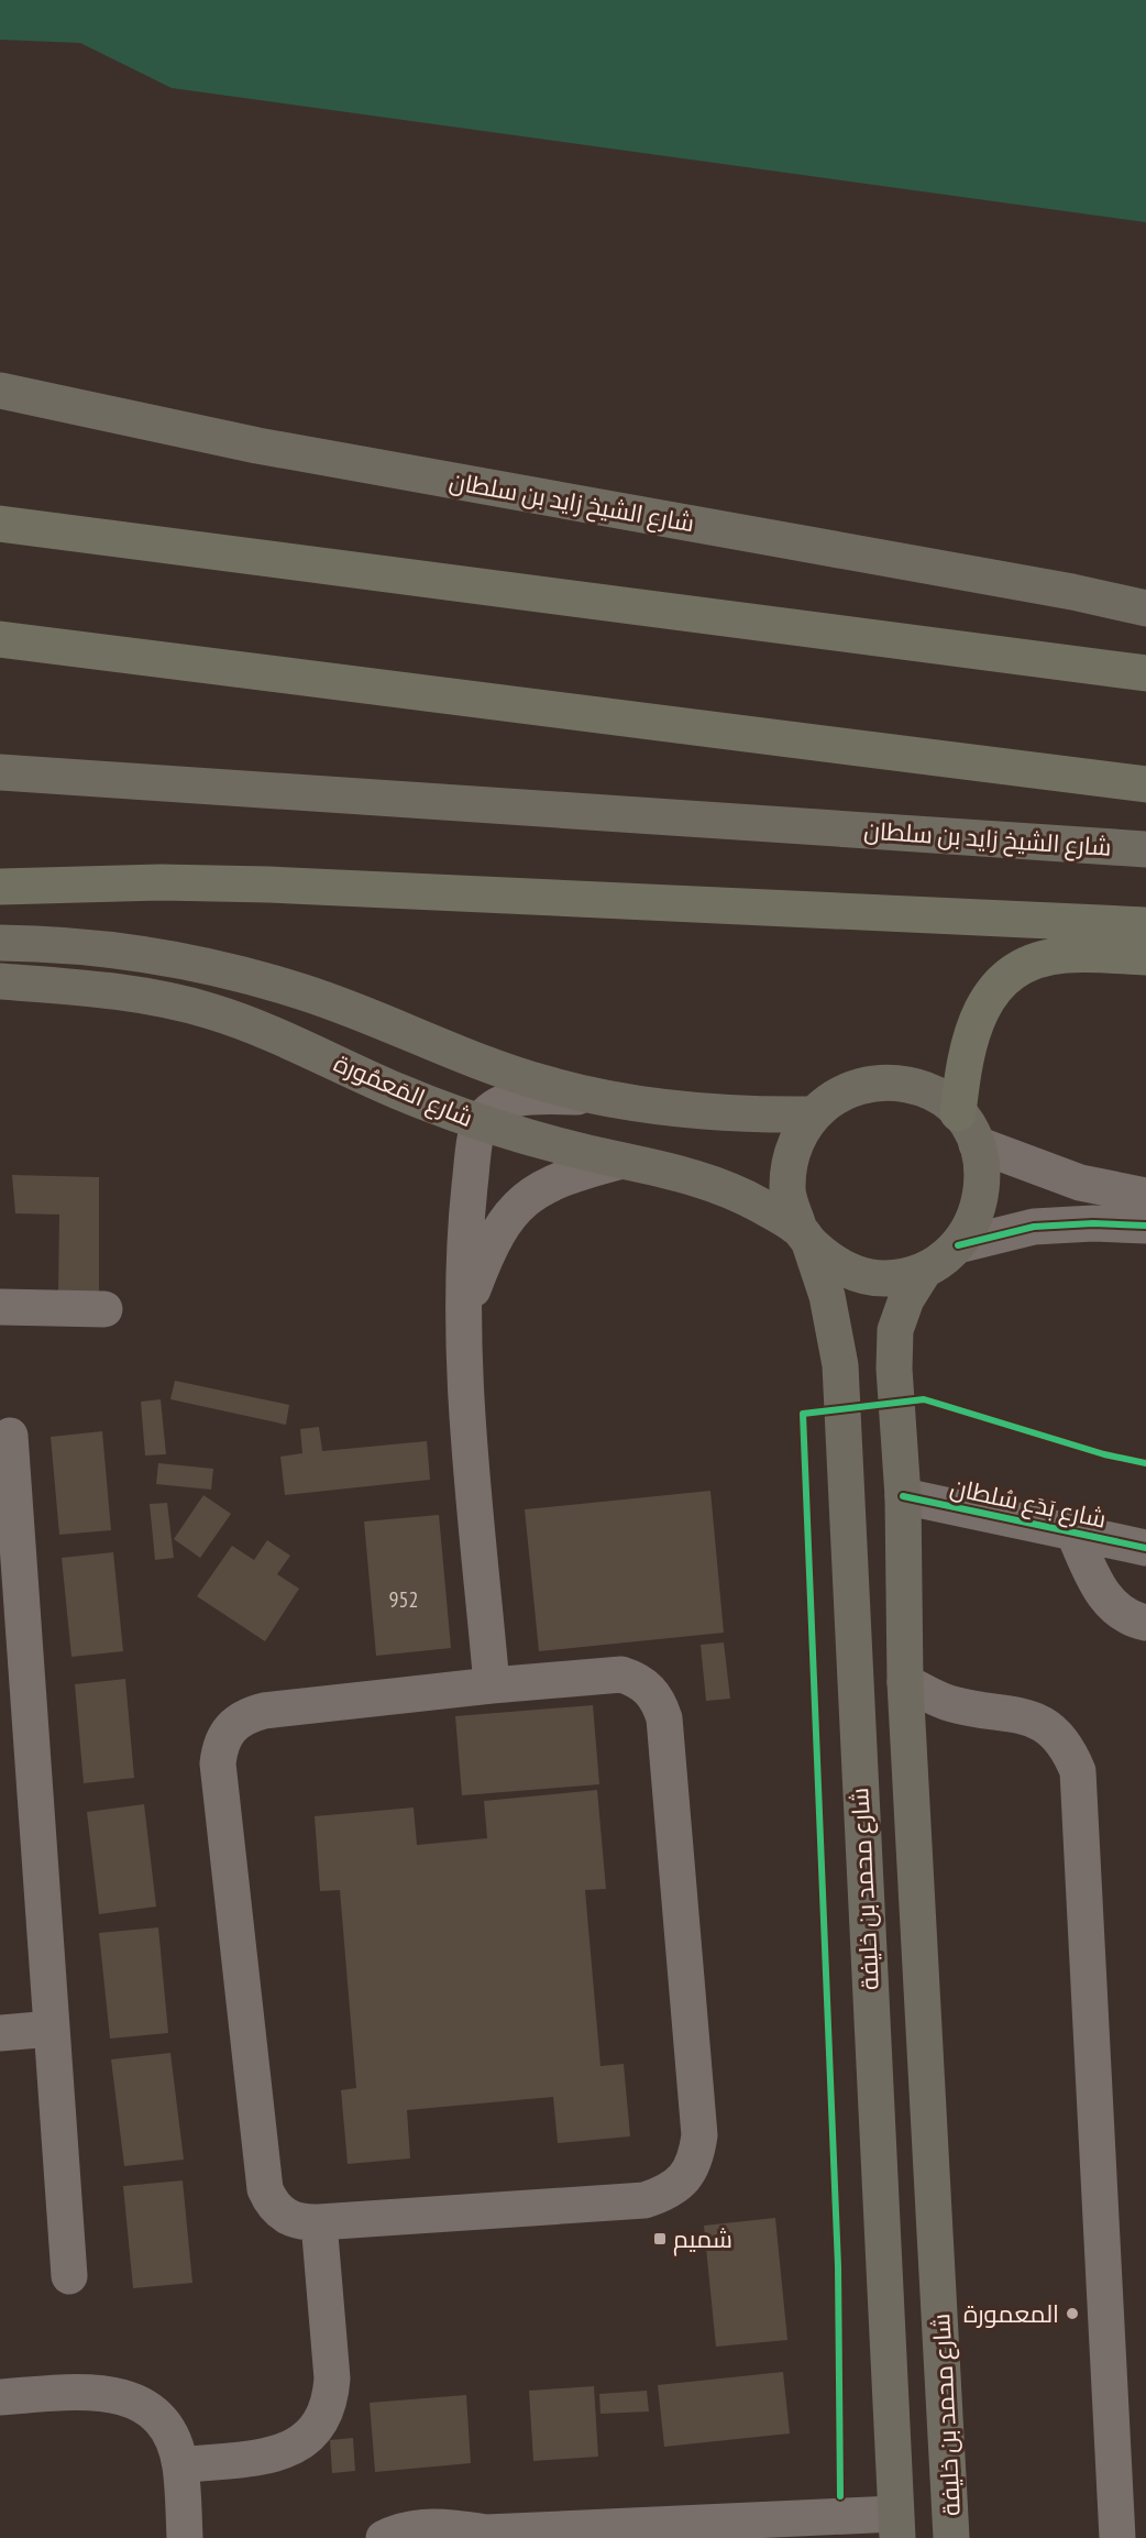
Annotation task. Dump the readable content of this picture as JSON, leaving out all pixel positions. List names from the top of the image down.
{
  "streets": {
    "main road": ["شارع الشيخ زايد بن سلطان", "شارع المَعمُورة", "شارع محمد بن خليفة"],
    "street": ["شارع بَدَع سُلطان"]
  },
  "crossings": [
    ["شارع المَعمُورة", "شارع محمد بن خليفة"],
    ["شارع بَدَع سُلطان", "شارع محمد بن خليفة"]
  ],
  "places": {
    "transit": ["شميم"],
    "other": ["المعمورة"]
  },
  "house_numbers": ["952"]
}
